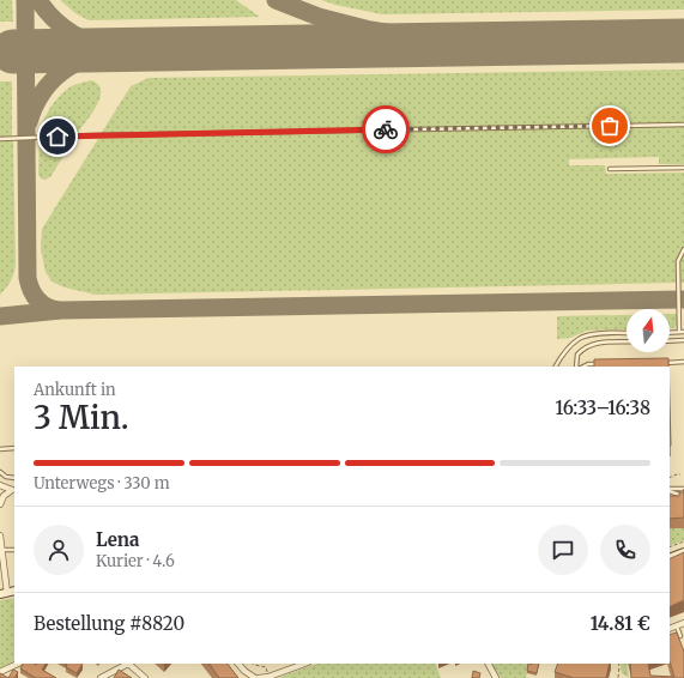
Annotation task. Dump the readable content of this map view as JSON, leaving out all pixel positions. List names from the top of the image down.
{
  "north": "top",
  "page": {
    "heading": ["3 Min.", "Ankunft in", "16:33–16:38"],
    "panel": [
      "Lena",
      "Kurier · 4.6",
      "Bestellung #8820",
      "14.81 €"
    ],
    "bar": "Unterwegs · 330 m"
  }
}
